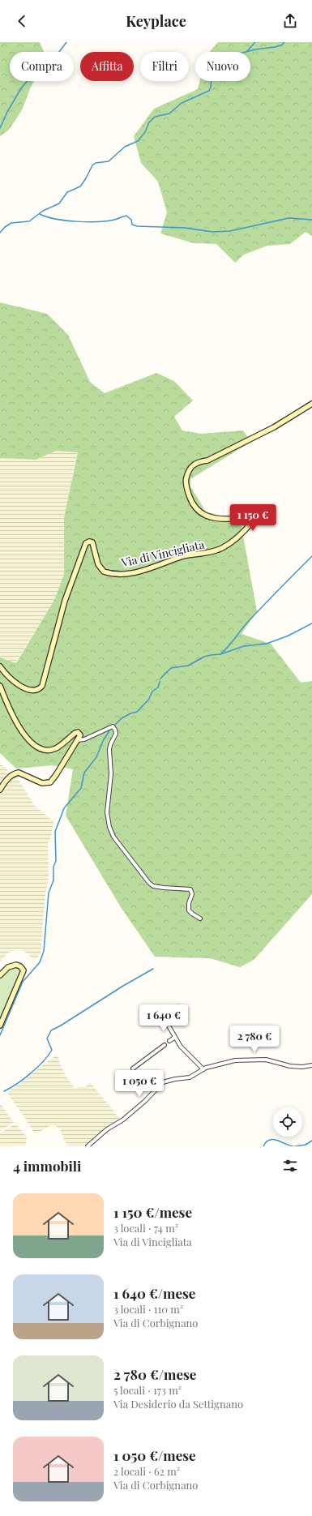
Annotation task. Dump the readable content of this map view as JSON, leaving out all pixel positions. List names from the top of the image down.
{
  "streets": {
    "street": ["Via di Vincigliata"]
  },
  "page": {
    "header": "Keyplace",
    "chip": [
      "Compra",
      "Affitta",
      "Filtri",
      "Nuovo"
    ],
    "price": [
      "1 150 €",
      "1 640 €",
      "2 780 €",
      "1 050 €"
    ],
    "heading": "4 immobili",
    "list": [
      {
        "name": "1 150 €/mese",
        "note": "3 locali · 74 m² · Via di Vincigliata"
      },
      {
        "name": "1 640 €/mese",
        "note": "3 locali · 110 m² · Via di Corbignano"
      },
      {
        "name": "2 780 €/mese",
        "note": "5 locali · 173 m² · Via Desiderio da Settignano"
      },
      {
        "name": "1 050 €/mese",
        "note": "2 locali · 62 m² · Via di Corbignano"
      }
    ]
  }
}
